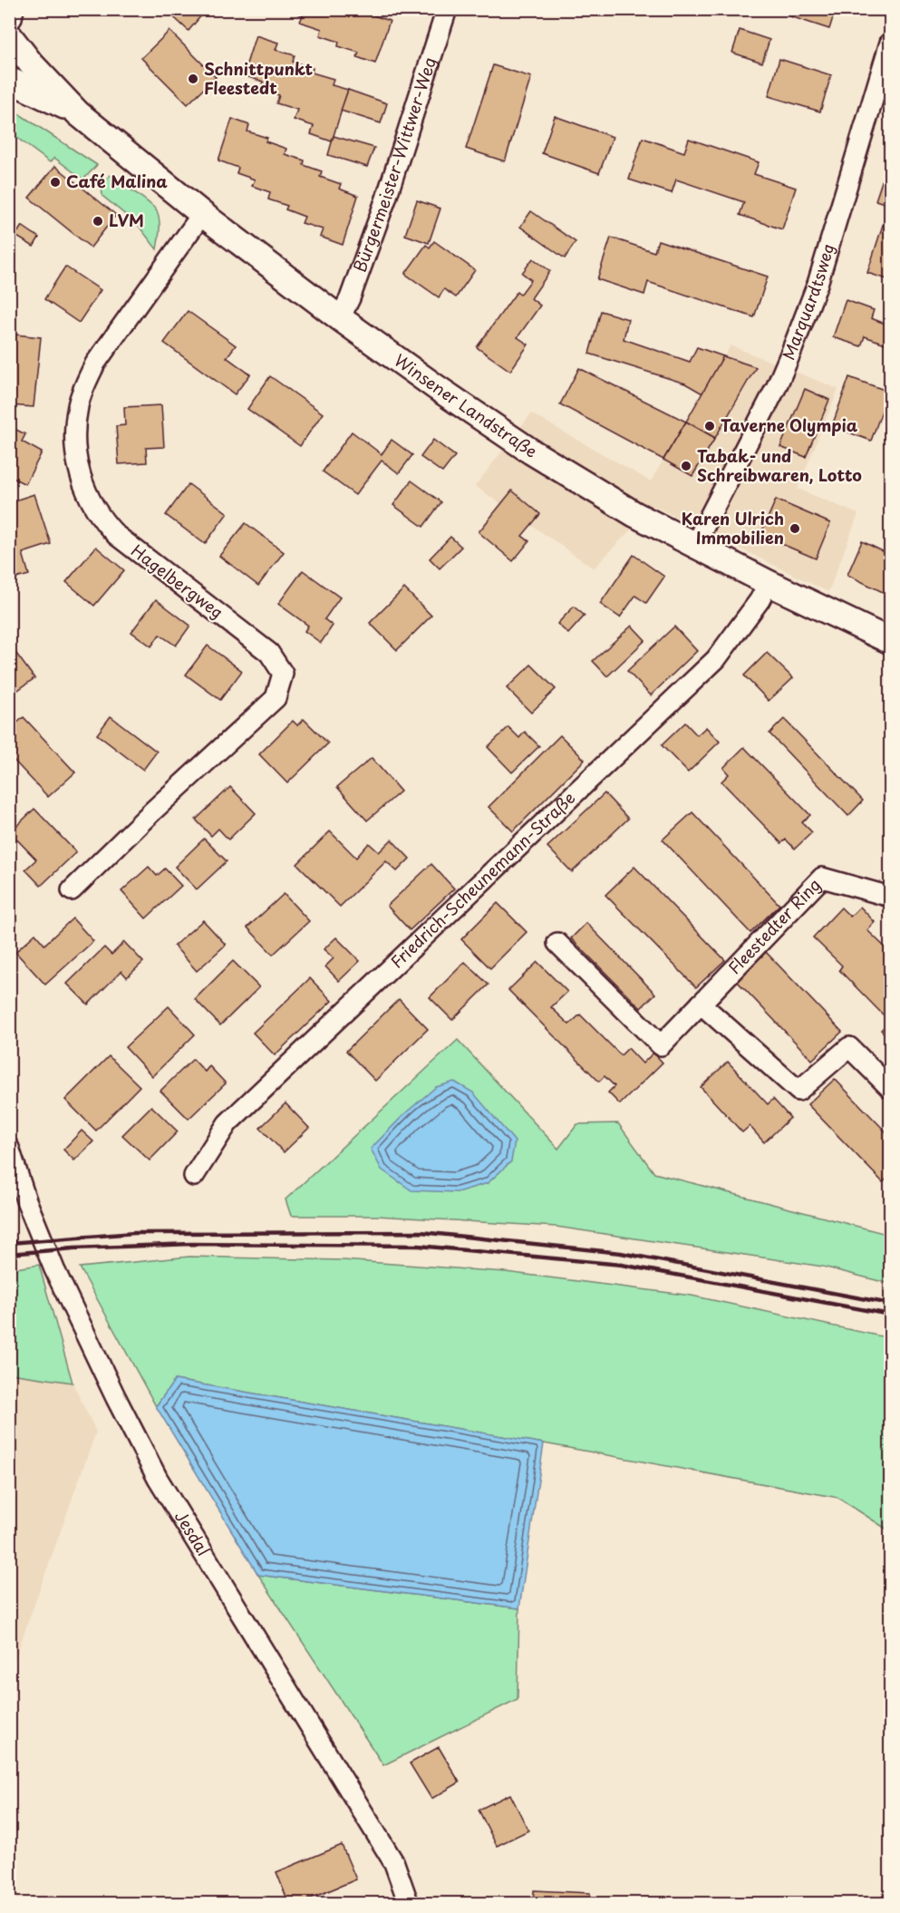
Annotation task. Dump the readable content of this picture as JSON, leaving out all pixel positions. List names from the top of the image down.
{
  "streets": {
    "street": [
      "Bürgermeister-Wittwer-Weg",
      "Marquardtsweg",
      "Winsener Landstraße",
      "Hagelbergweg",
      "Friedrich-Scheunemann-Straße",
      "Fleestedter Ring",
      "Jesdal"
    ]
  },
  "crossings": [
    ["Bürgermeister-Wittwer-Weg", "Winsener Landstraße"],
    ["Marquardtsweg", "Winsener Landstraße"],
    ["Winsener Landstraße", "Hagelbergweg"],
    ["Winsener Landstraße", "Friedrich-Scheunemann-Straße"]
  ],
  "places": [
    "Schnittpunkt Fleestedt",
    "Café Malina",
    "LVM",
    "Taverne Olympia",
    "Tabak- und Schreibwaren, Lotto",
    "Karen Ulrich Immobilien"
  ]
}
